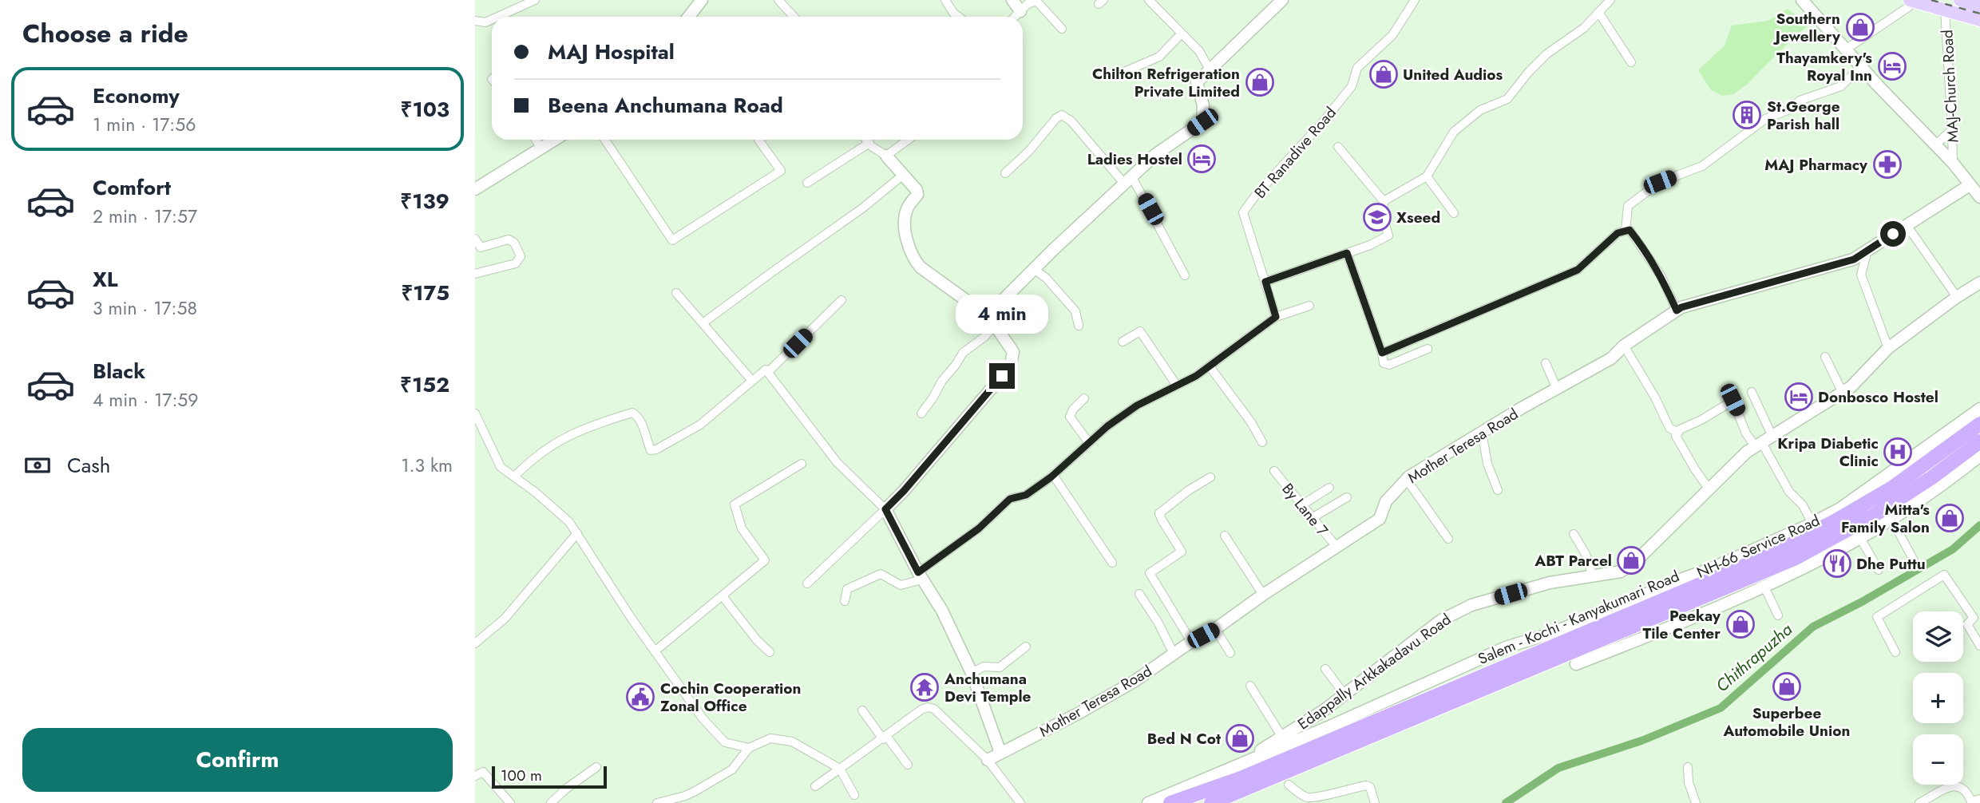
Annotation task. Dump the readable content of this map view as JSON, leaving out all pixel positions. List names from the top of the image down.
{
  "streets": {
    "highway": ["Salem - Kochi - Kanyakumari Road"],
    "street": [
      "MAJ-Church Road",
      "BT Ranadive Road",
      "Mother Teresa Road",
      "By Lane 7",
      "NH-66 Service Road",
      "Edappally Arkkakadavu Road"
    ]
  },
  "crossings": [
    ["Mother Teresa Road", "By Lane 7"],
    ["NH-66 Service Road", "Salem - Kochi - Kanyakumari Road"],
    ["NH-66 Service Road", "Edappally Arkkakadavu Road"]
  ],
  "water": ["Chithrapuzha"],
  "places": {
    "shop": [
      "Southern Jewellery",
      "United Audios",
      "Chilton Refrigeration Private Limited",
      "Mitta's Family Salon",
      "ABT Parcel",
      "Peekay Tile Center",
      "Superbee Automobile Union",
      "Bed N Cot"
    ],
    "hotel": ["Thayamkery's Royal Inn", "Ladies Hostel", "Donbosco Hostel"],
    "building": ["St.George Parish hall"],
    "pharmacy": ["MAJ Pharmacy"],
    "school or university": ["Xseed"],
    "hospital": ["Kripa Diabetic Clinic"],
    "restaurant": ["Dhe Puttu"],
    "temple": ["Anchumana Devi Temple"],
    "public building": ["Cochin Cooperation Zonal Office"]
  },
  "scale_bar": "100 m",
  "page": {
    "heading": "Choose a ride",
    "banner": ["MAJ Hospital", "Beena Anchumana Road"],
    "list": [
      {
        "name": "Economy",
        "note": "1 min · 17:56",
        "value": "₹103"
      },
      {
        "name": "Comfort",
        "note": "2 min · 17:57",
        "value": "₹139"
      },
      {
        "name": "XL",
        "note": "3 min · 17:58",
        "value": "₹175"
      },
      {
        "name": "Black",
        "note": "4 min · 17:59",
        "value": "₹152"
      }
    ],
    "bubble": "4 min",
    "pay": ["Cash", "1.3 km"],
    "map_buttons": ["+", "−"],
    "buttons": "Confirm",
    "scale": "100 m"
  }
}
